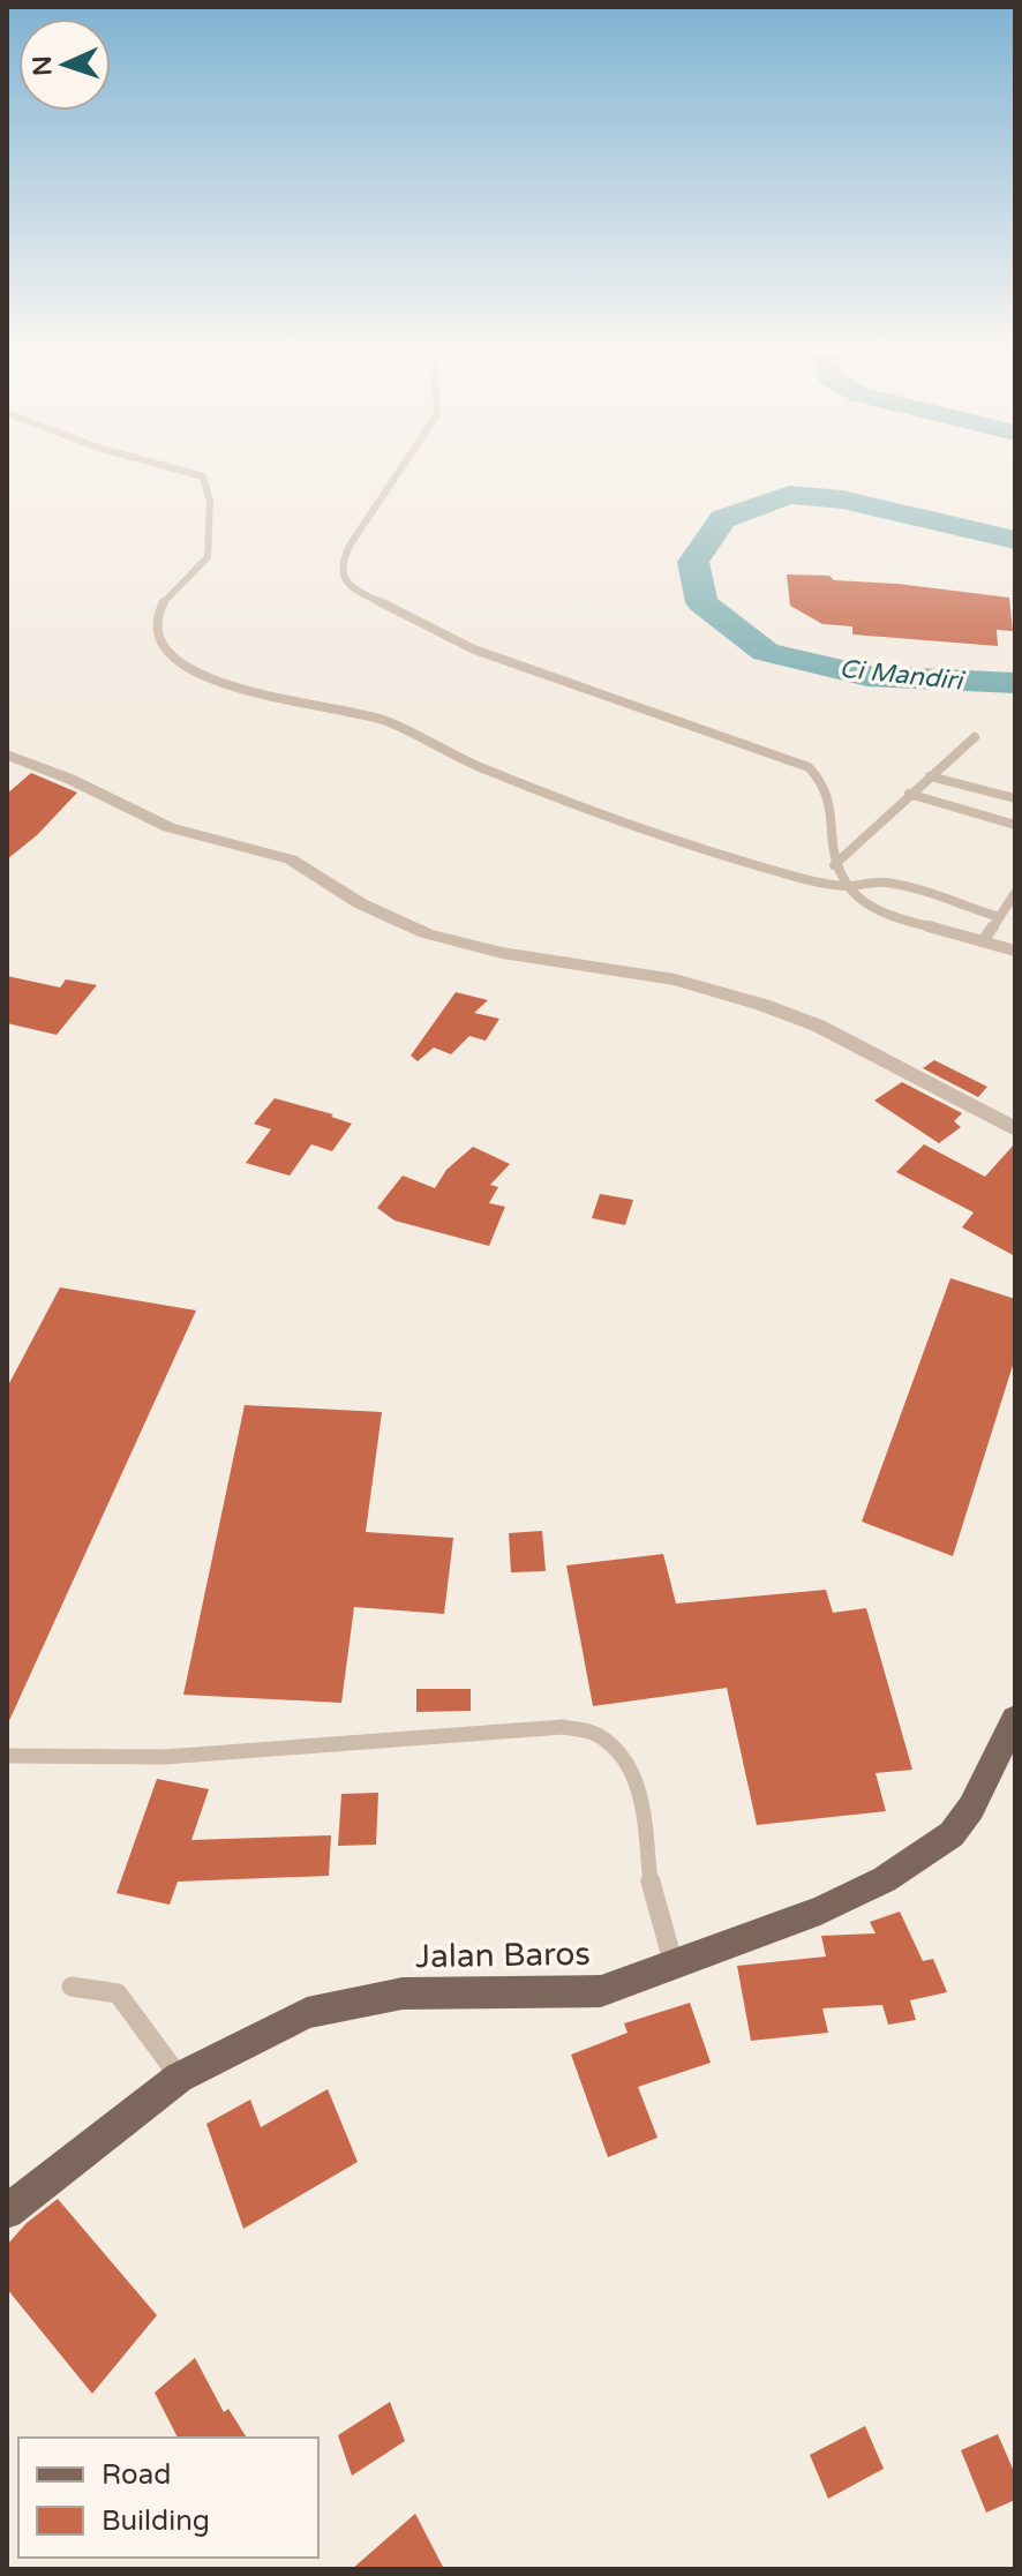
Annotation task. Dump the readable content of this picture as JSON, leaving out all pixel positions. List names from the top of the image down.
{
  "streets": {
    "main road": ["Jalan Baros"]
  },
  "water": ["Ci Mandiri"],
  "legend": ["Road", "Building"],
  "north": "left"
}
